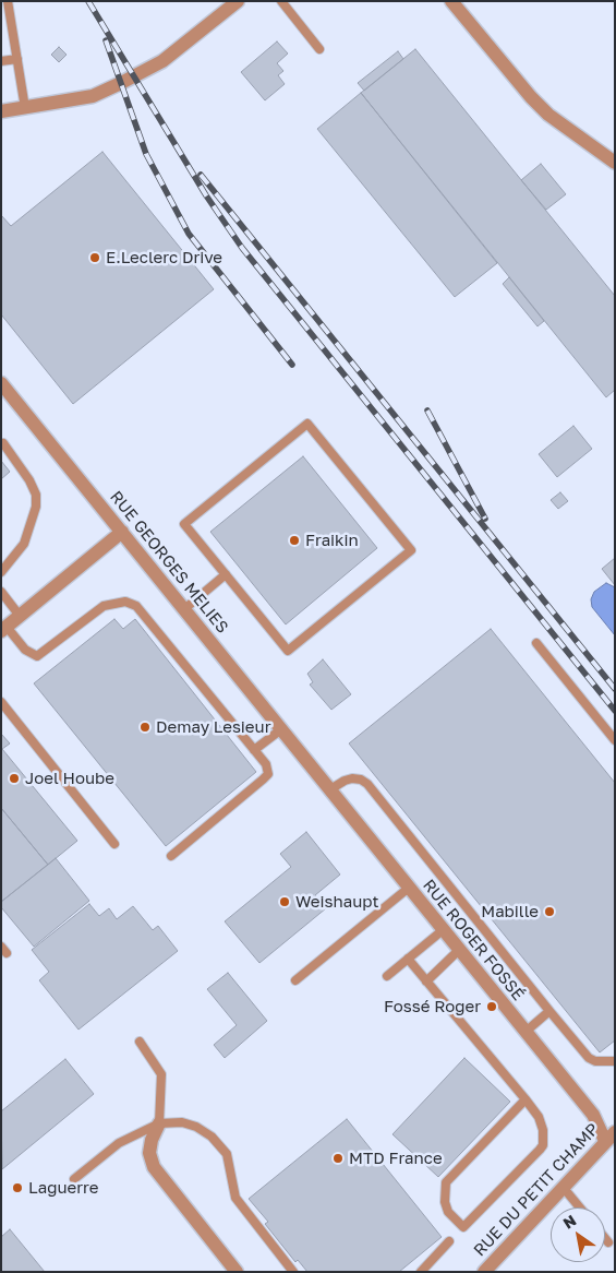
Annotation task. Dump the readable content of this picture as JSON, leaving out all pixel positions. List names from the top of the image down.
{
  "streets": {
    "street": ["RUE GEORGES MELIES", "RUE ROGER FOSSÉ", "RUE DU PETIT CHAMP"]
  },
  "crossings": [
    ["RUE GEORGES MELIES", "RUE ROGER FOSSÉ"],
    ["RUE ROGER FOSSÉ", "RUE DU PETIT CHAMP"]
  ],
  "places": [
    "E.Leclerc Drive",
    "Fraikin",
    "Demay Lesieur",
    "Joel Hoube",
    "Weishaupt",
    "Mabille",
    "Fossé Roger",
    "MTD France",
    "Laguerre"
  ],
  "north": "top left"
}
